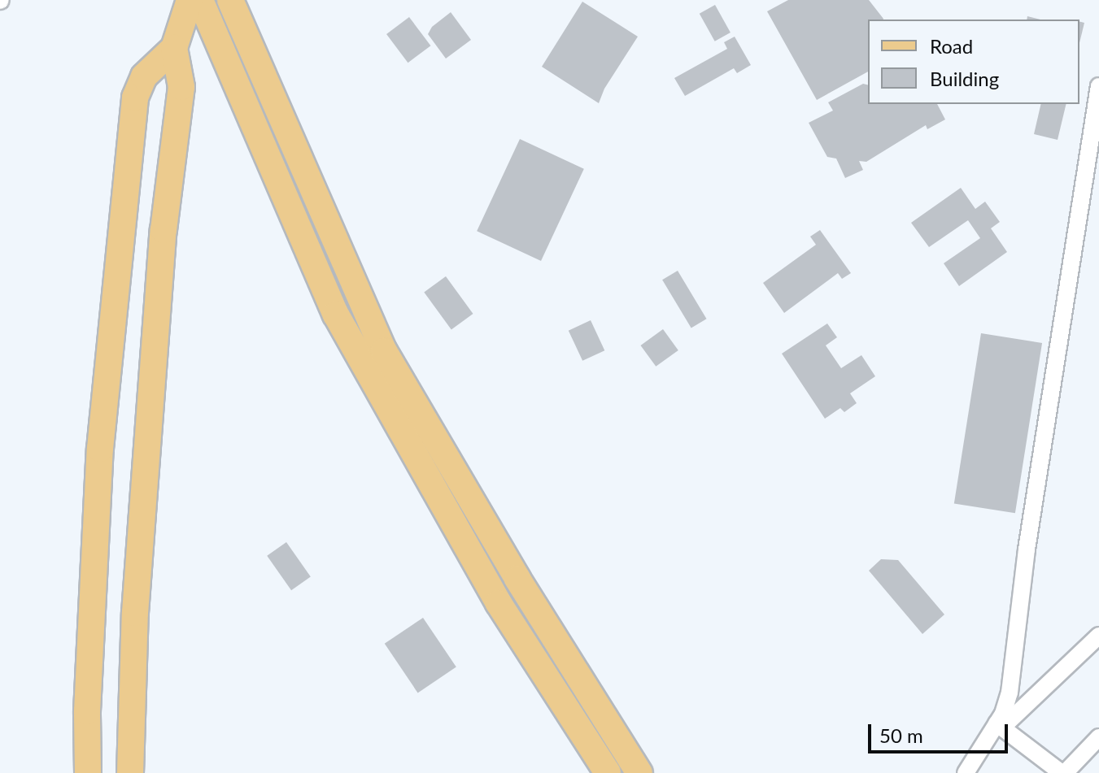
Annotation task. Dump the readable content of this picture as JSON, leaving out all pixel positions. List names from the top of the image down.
{
  "legend": ["Road", "Building"],
  "scale_bar": "50 m"
}
